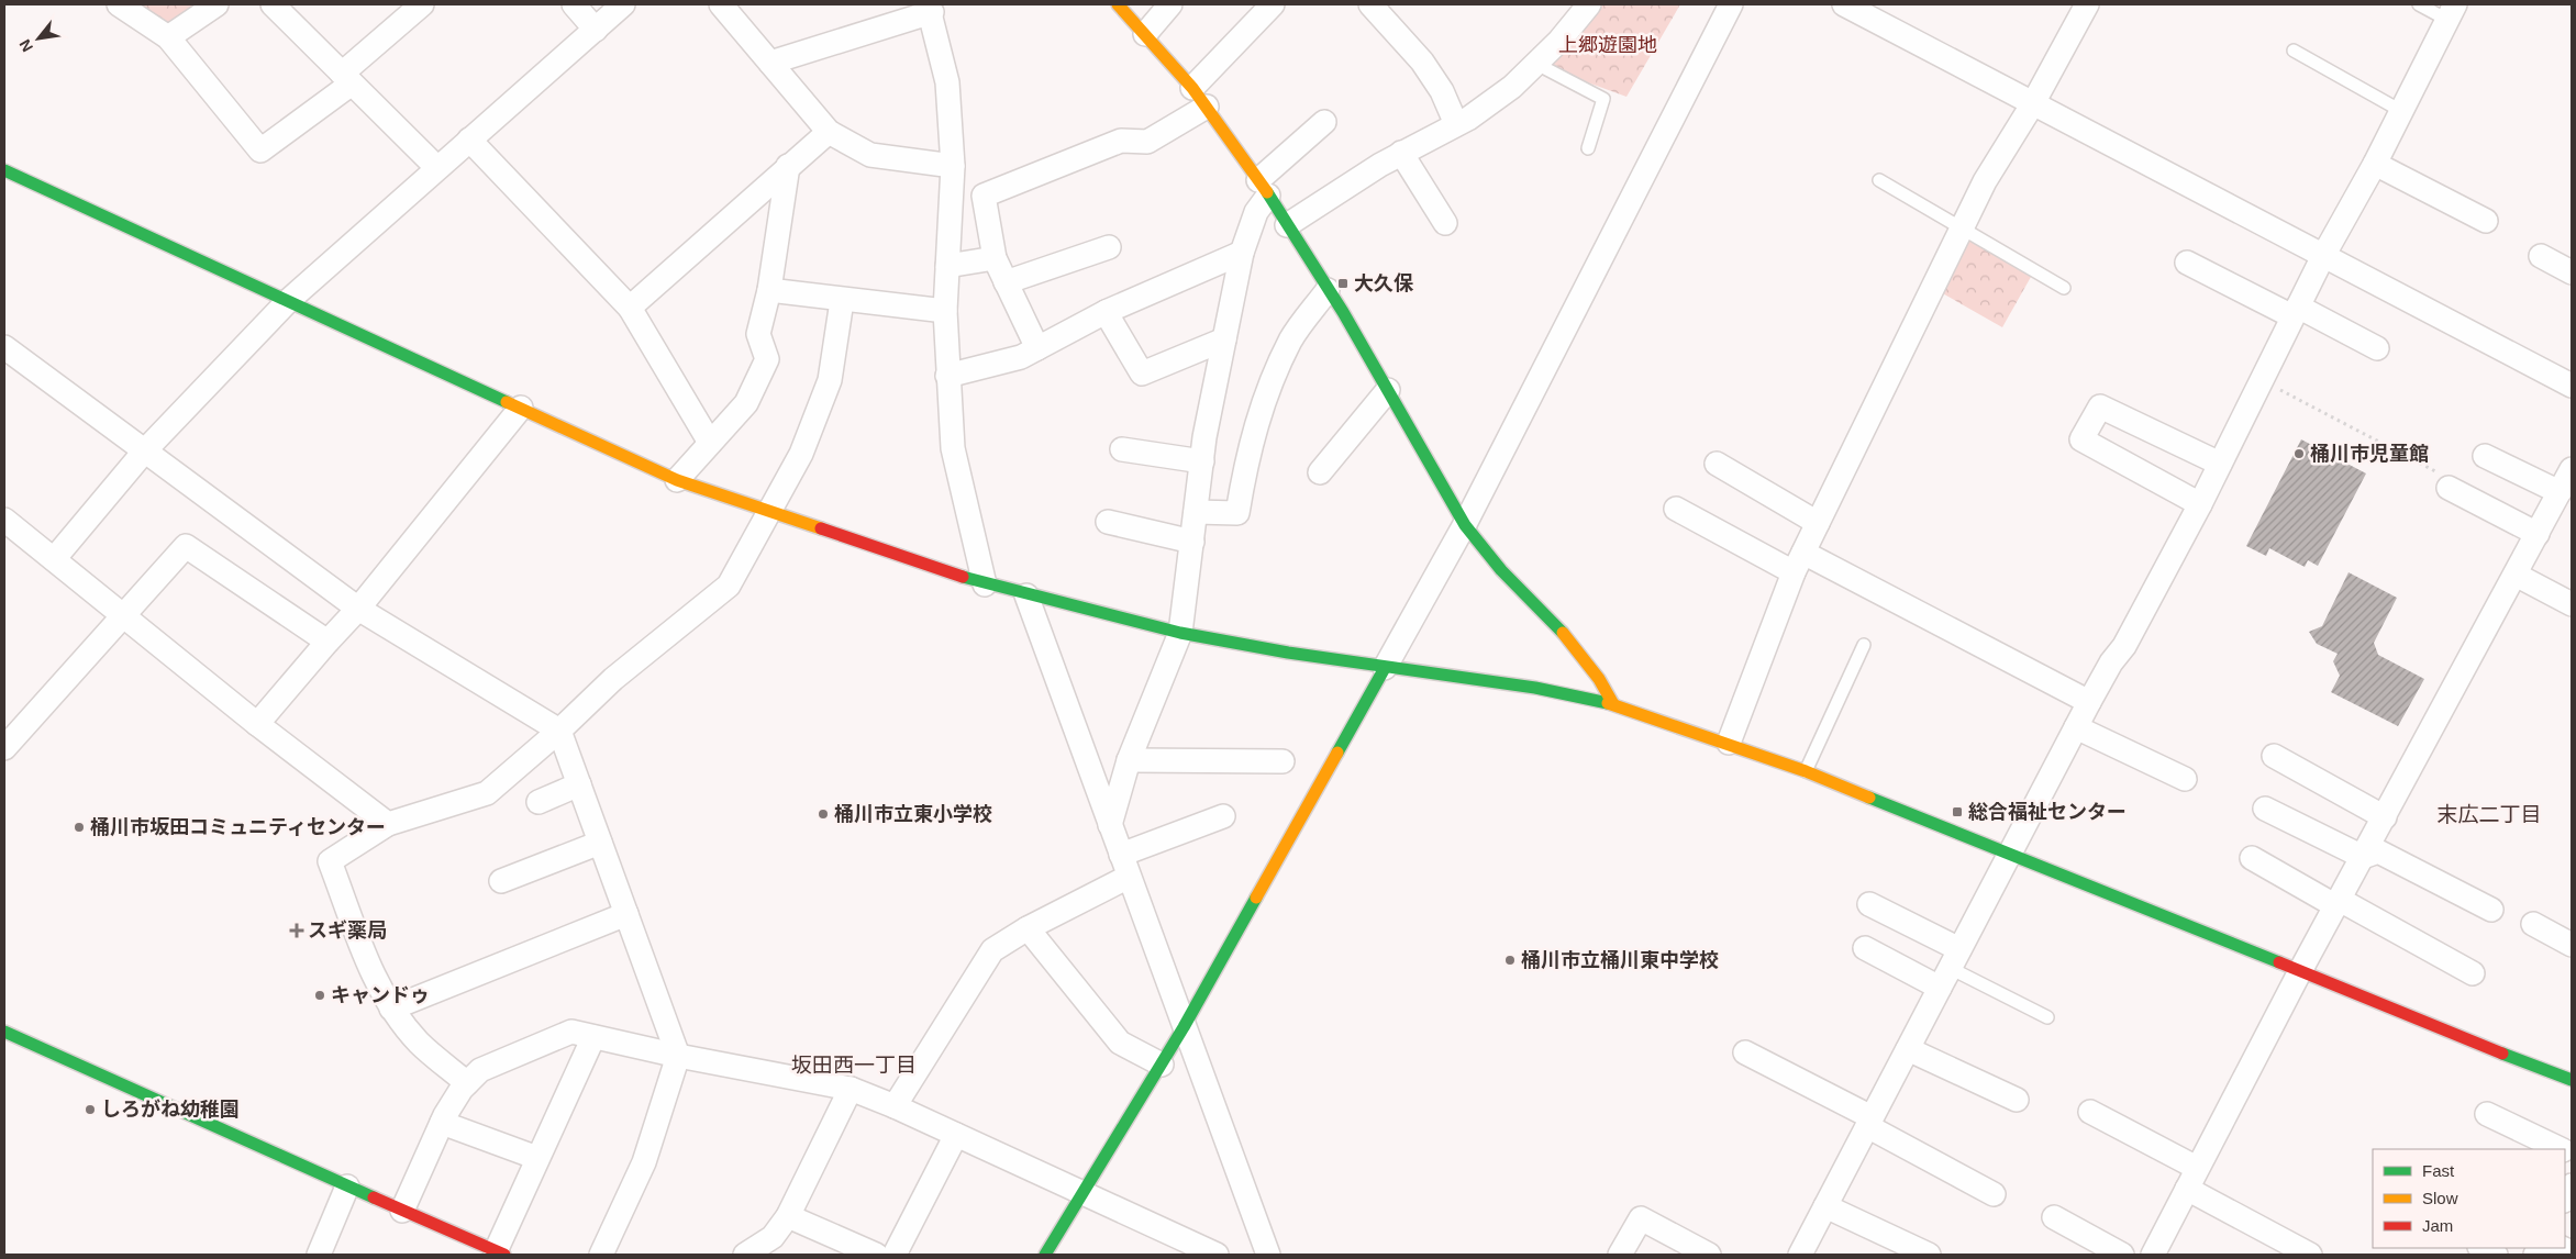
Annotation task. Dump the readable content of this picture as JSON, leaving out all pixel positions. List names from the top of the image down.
{
  "districts": ["末広二丁目", "坂田西一丁目"],
  "parks": ["上郷遊園地"],
  "places": {
    "transit": ["大久保", "総合福祉センター"],
    "other": [
      "桶川市児童館",
      "桶川市立東小学校",
      "桶川市坂田コミュニティセンター",
      "桶川市立桶川東中学校",
      "キャンドゥ",
      "しろがね幼稚園"
    ],
    "health": ["スギ薬局"]
  },
  "legend": ["Fast", "Slow", "Jam"],
  "north": "bottom left"
}
